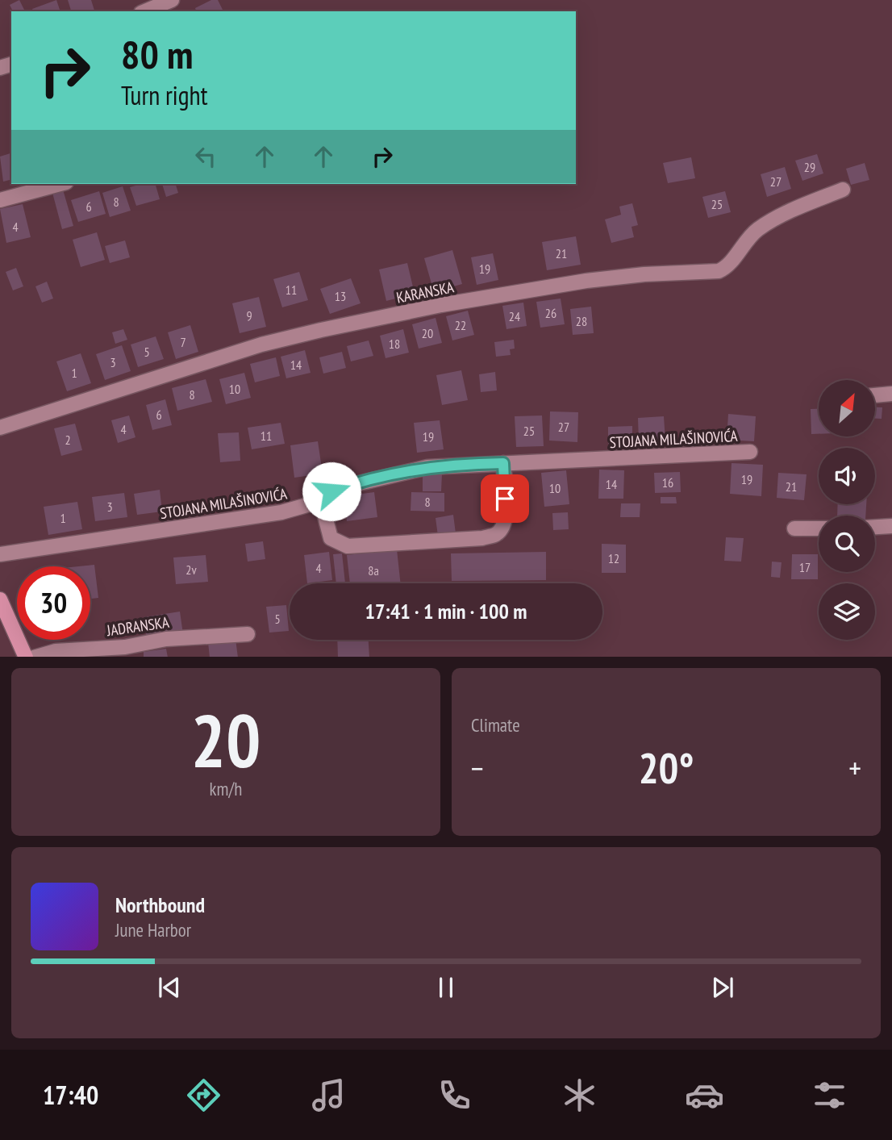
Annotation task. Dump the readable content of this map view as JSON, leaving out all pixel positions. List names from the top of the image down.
{
  "streets": {
    "street": ["KARANSKA", "STOJANA MILAŠINOVIĆA", "JADRANSKA"]
  },
  "house_numbers": [
    "29",
    "27",
    "8",
    "25",
    "6",
    "4",
    "21",
    "19",
    "11",
    "13",
    "26",
    "9",
    "24",
    "28",
    "22",
    "20",
    "7",
    "18",
    "5",
    "3",
    "14",
    "1",
    "10",
    "8",
    "6",
    "27",
    "4",
    "25",
    "11",
    "19",
    "2",
    "19",
    "16",
    "14",
    "21",
    "10",
    "8",
    "3",
    "1",
    "12",
    "17",
    "4",
    "2v",
    "8a",
    "5"
  ],
  "north": "top right",
  "page": {
    "turn": ["80 m", "Turn right"],
    "limit": "30",
    "trip": "17:41 · 1 min · 100 m",
    "tile": [
      ["20", "km/h"],
      "Climate"
    ],
    "heat": ["−", "20°", "+"],
    "song": ["Northbound", "June Harbor"],
    "tabs": "17:40"
  }
}
